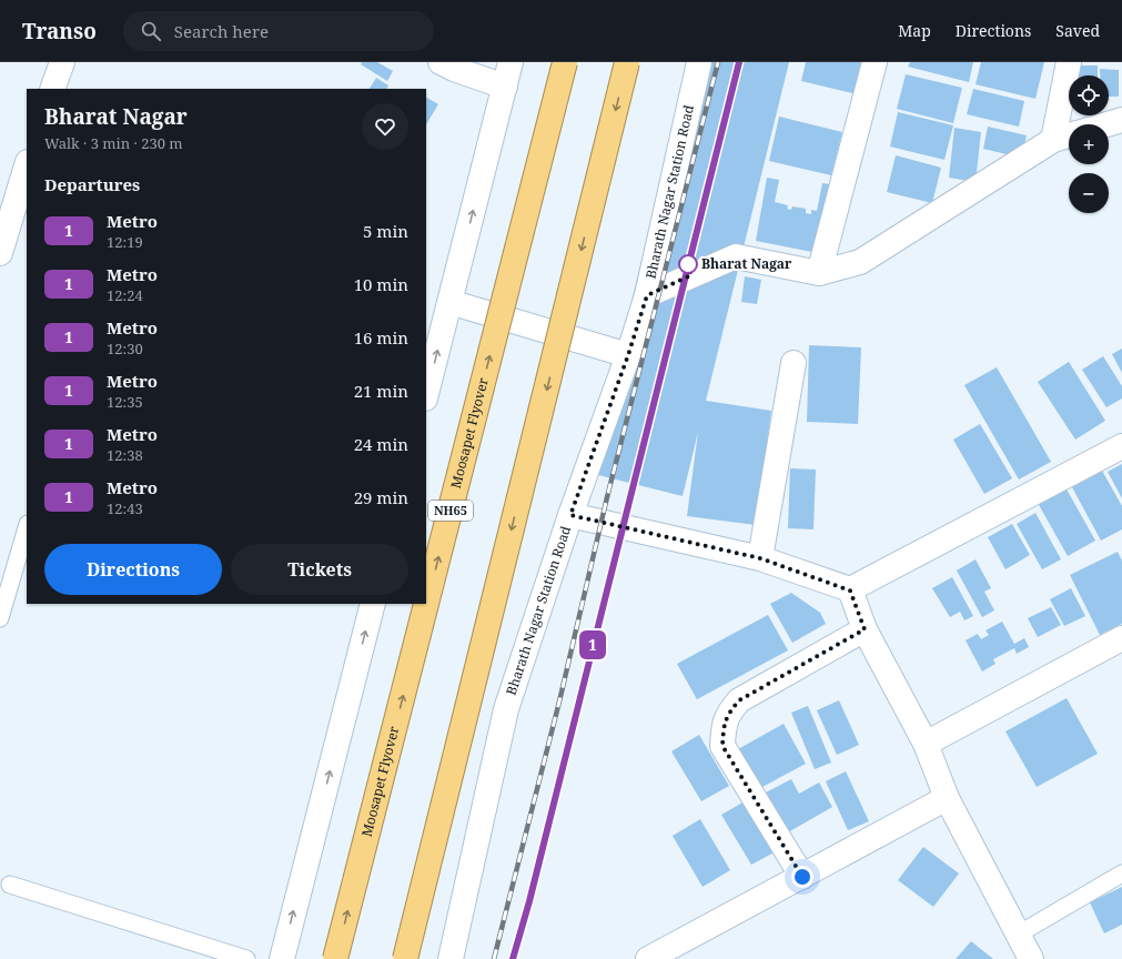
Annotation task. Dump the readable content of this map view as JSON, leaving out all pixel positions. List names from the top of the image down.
{
  "streets": {
    "highway": ["Moosapet Flyover", "NH65"],
    "street": ["Bharath Nagar Station Road"]
  },
  "places": ["Bharat Nagar"],
  "lines": ["metro line 1"],
  "page": {
    "header": "Transo",
    "search": "Search here",
    "nav": ["Map", "Directions", "Saved"],
    "on_map": "1",
    "map_buttons": ["+", "−"],
    "heading": [
      ["Bharat Nagar", "Walk · 3 min · 230 m"],
      "Departures"
    ],
    "list": [
      {
        "mark": "1",
        "name": "Metro",
        "note": "12:19",
        "value": "5 min"
      },
      {
        "mark": "1",
        "name": "Metro",
        "note": "12:24",
        "value": "10 min"
      },
      {
        "mark": "1",
        "name": "Metro",
        "note": "12:30",
        "value": "16 min"
      },
      {
        "mark": "1",
        "name": "Metro",
        "note": "12:35",
        "value": "21 min"
      },
      {
        "mark": "1",
        "name": "Metro",
        "note": "12:38",
        "value": "24 min"
      },
      {
        "mark": "1",
        "name": "Metro",
        "note": "12:43",
        "value": "29 min"
      }
    ],
    "buttons": ["Directions", "Tickets"]
  }
}
